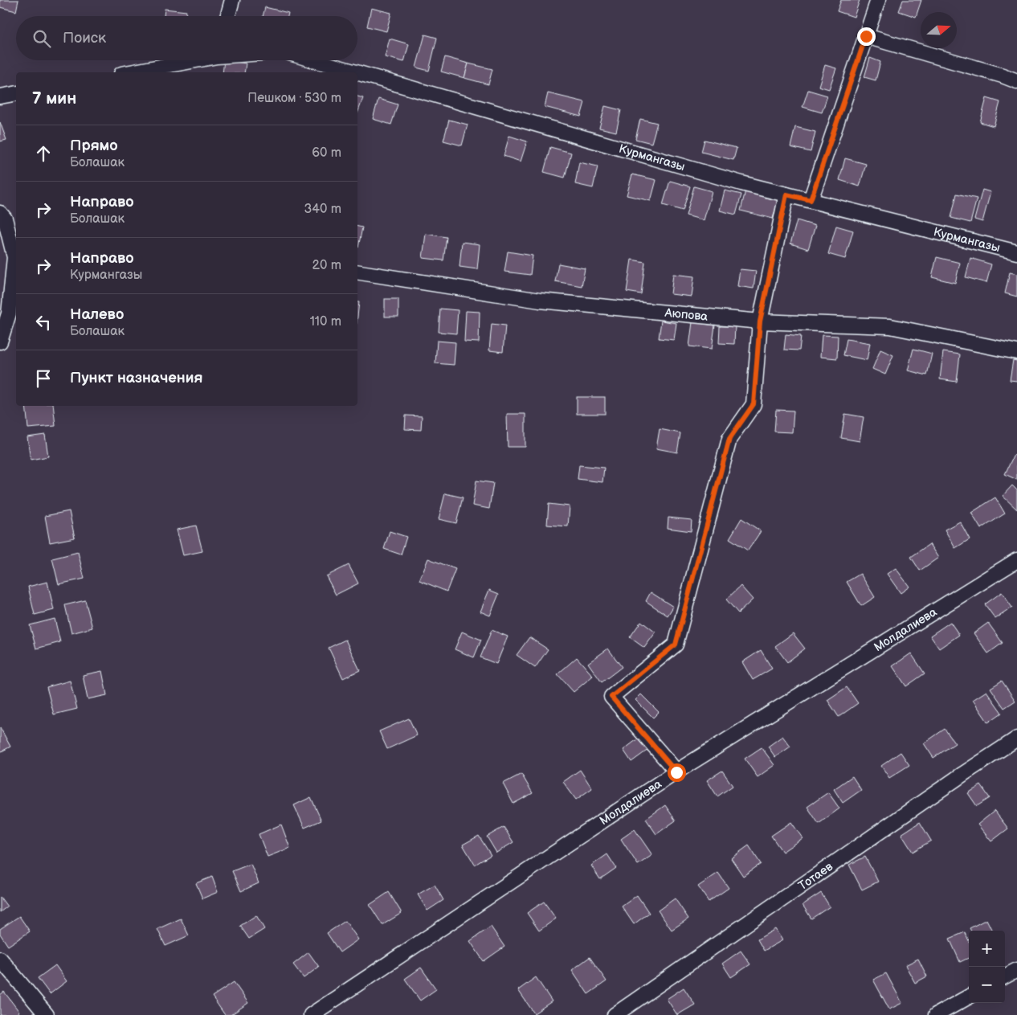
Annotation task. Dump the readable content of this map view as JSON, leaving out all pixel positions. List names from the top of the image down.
{
  "streets": {
    "street": [
      "Курмангазы",
      "Аюпова",
      "Молдалиева",
      "Тотаев"
    ]
  },
  "north": "right",
  "page": {
    "search": "Поиск",
    "heading": ["7 мин", "Пешком · 530 m"],
    "list": [
      ["Прямо", "Болашак", "60 m"],
      ["Направо", "Болашак", "340 m"],
      ["Направо", "Курмангазы", "20 m"],
      ["Налево", "Болашак", "110 m"],
      "Пункт назначения"
    ],
    "map_buttons": ["+", "−"]
  }
}
